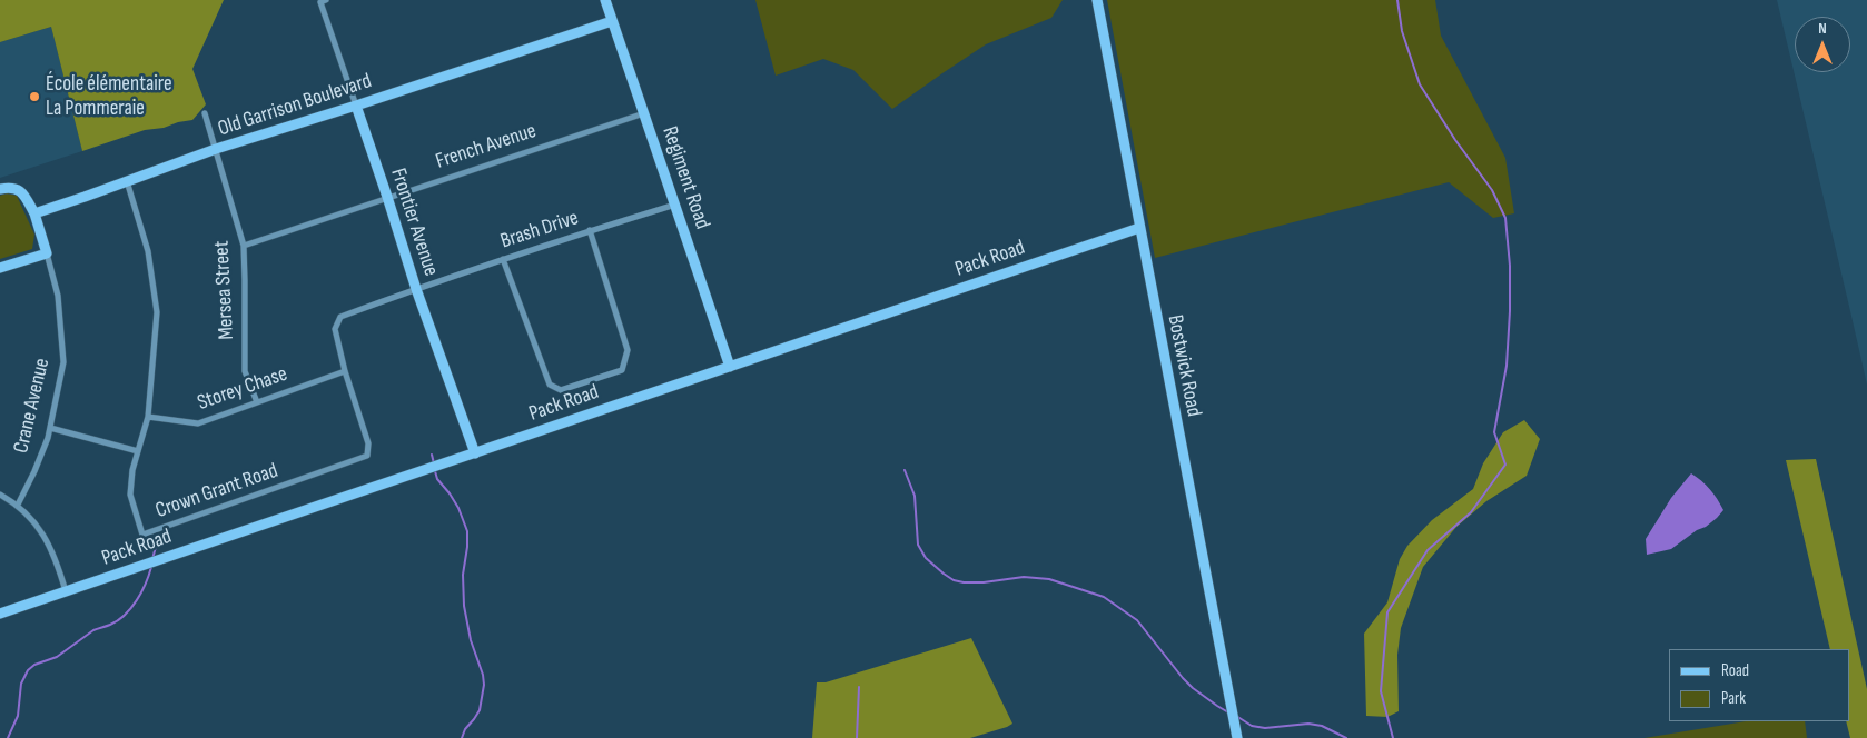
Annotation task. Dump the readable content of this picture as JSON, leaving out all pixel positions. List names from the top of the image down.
{
  "streets": {
    "street": [
      "Old Garrison Boulevard",
      "French Avenue",
      "Regiment Road",
      "Frontier Avenue",
      "Brash Drive",
      "Pack Road",
      "Mersea Street",
      "Bostwick Road",
      "Storey Chase",
      "Crane Avenue",
      "Crown Grant Road"
    ]
  },
  "crossings": [
    ["Old Garrison Boulevard", "Regiment Road"],
    ["Old Garrison Boulevard", "Frontier Avenue"],
    ["Old Garrison Boulevard", "Mersea Street"],
    ["Old Garrison Boulevard", "Crane Avenue"],
    ["Old Garrison Boulevard", "Crown Grant Road"],
    ["French Avenue", "Regiment Road"],
    ["French Avenue", "Frontier Avenue"],
    ["French Avenue", "Mersea Street"],
    ["Regiment Road", "Brash Drive"],
    ["Regiment Road", "Pack Road"],
    ["Frontier Avenue", "Brash Drive"],
    ["Frontier Avenue", "Pack Road"],
    ["Frontier Avenue", "Crown Grant Road"],
    ["Brash Drive", "Crown Grant Road"],
    ["Pack Road", "Bostwick Road"],
    ["Mersea Street", "Storey Chase"],
    ["Storey Chase", "Crown Grant Road"]
  ],
  "places": ["École élémentaire La Pommeraie"],
  "legend": ["Road", "Park"],
  "north": "top"
}
